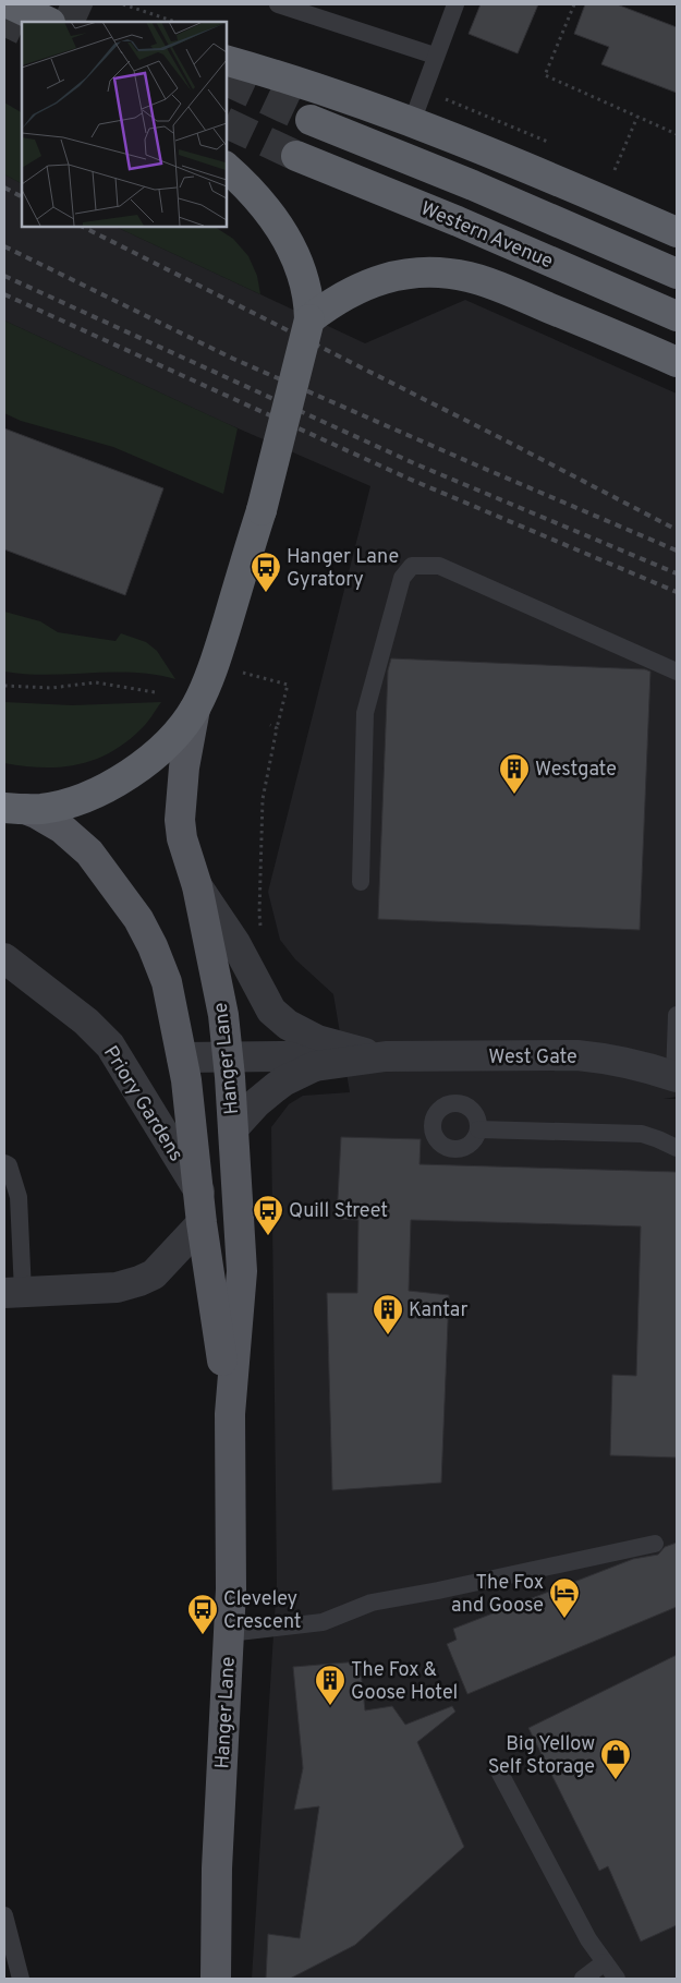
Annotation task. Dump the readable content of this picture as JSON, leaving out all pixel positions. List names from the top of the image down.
{
  "streets": {
    "highway": ["Western Avenue"],
    "main road": ["Hanger Lane"],
    "street": ["West Gate", "Priory Gardens"]
  },
  "crossings": [
    ["West Gate", "Hanger Lane"],
    ["Hanger Lane", "Priory Gardens"]
  ],
  "places": {
    "bus stop": ["Hanger Lane Gyratory", "Quill Street", "Cleveley Crescent"],
    "building": ["Westgate", "Kantar", "The Fox & Goose Hotel"],
    "hotel": ["The Fox and Goose"],
    "shop": ["Big Yellow Self Storage"]
  }
}
